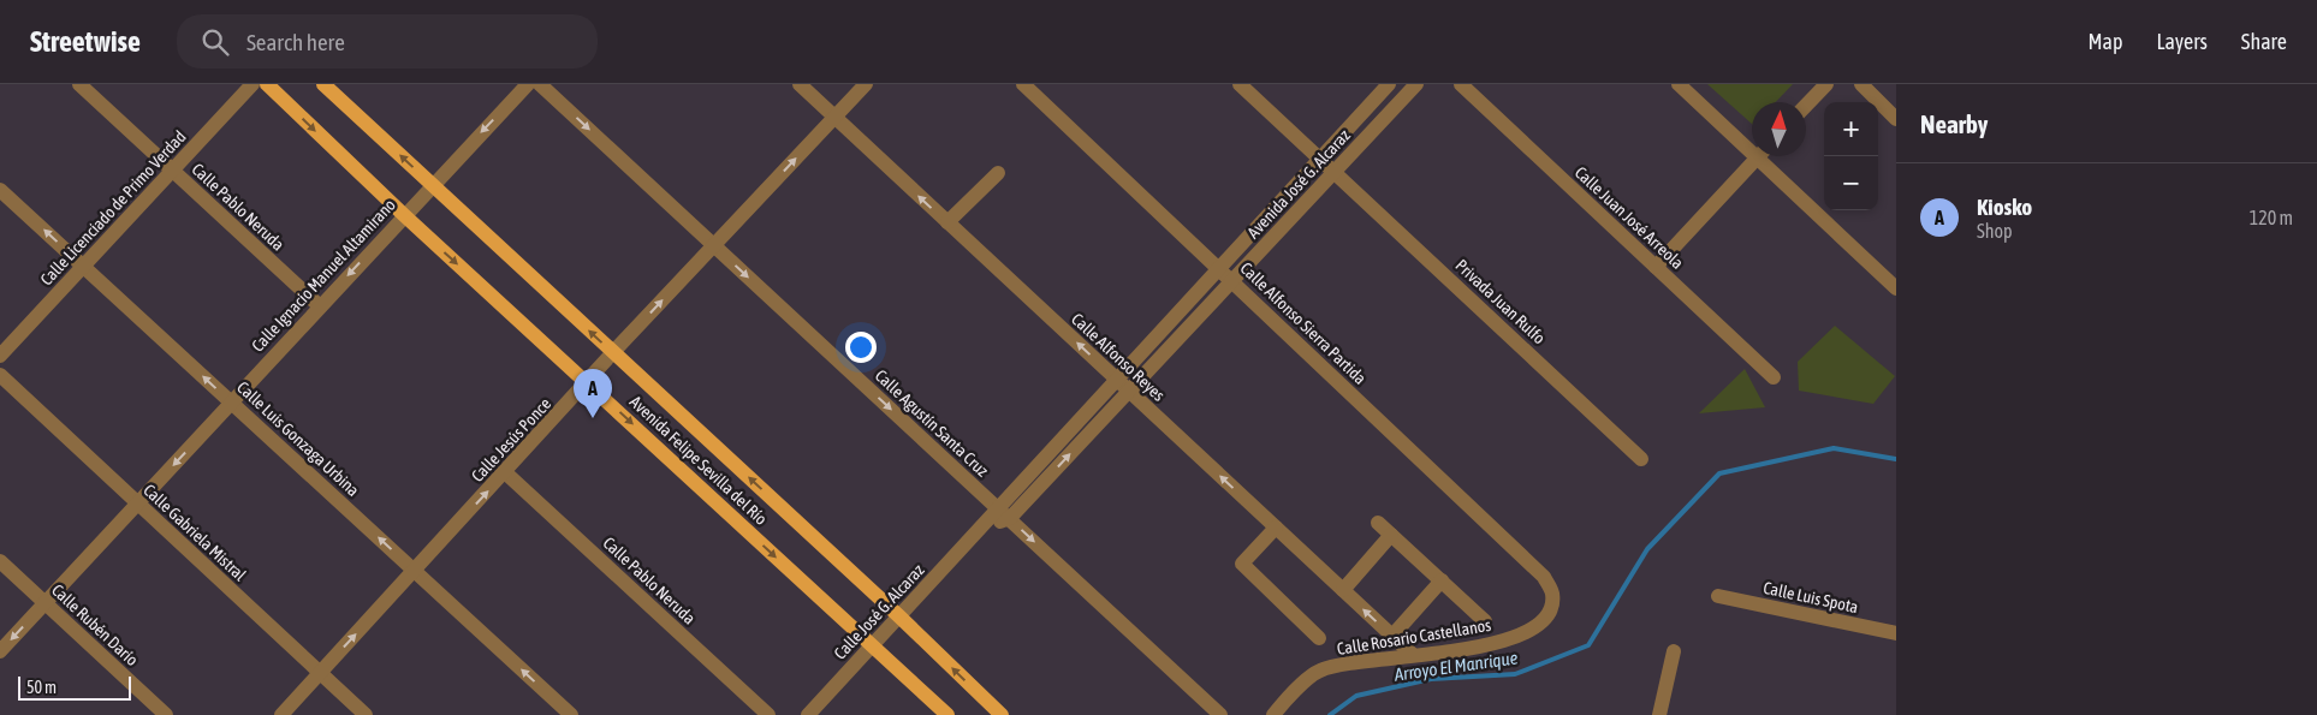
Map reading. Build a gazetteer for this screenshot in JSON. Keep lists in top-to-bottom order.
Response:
{
  "streets": {
    "main road": ["Avenida Felipe Sevilla del Río"],
    "street": [
      "Avenida José G. Alcaraz",
      "Calle Pablo Neruda",
      "Calle Licenciado de Primo Verdad",
      "Calle Juan José Arreola",
      "Calle Ignacio Manuel Altamirano",
      "Privada Juan Rulfo",
      "Calle Alfonso Sierra Partida",
      "Calle Alfonso Reyes",
      "Calle Agustín Santa Cruz",
      "Calle Luis Gonzaga Urbina",
      "Calle Jesús Ponce",
      "Calle Gabriela Mistral",
      "Calle Luis Spota",
      "Calle José G. Alcaraz",
      "Calle Rubén Darío",
      "Calle Rosario Castellanos"
    ]
  },
  "crossings": [
    ["Avenida José G. Alcaraz", "Privada Juan Rulfo"],
    ["Avenida José G. Alcaraz", "Calle Alfonso Sierra Partida"],
    ["Avenida José G. Alcaraz", "Calle Alfonso Reyes"],
    ["Avenida José G. Alcaraz", "Calle Agustín Santa Cruz"],
    ["Avenida José G. Alcaraz", "Calle José G. Alcaraz"],
    ["Calle Pablo Neruda", "Calle Licenciado de Primo Verdad"],
    ["Calle Pablo Neruda", "Calle Ignacio Manuel Altamirano"],
    ["Calle Pablo Neruda", "Calle Jesús Ponce"],
    ["Calle Licenciado de Primo Verdad", "Calle Luis Gonzaga Urbina"],
    ["Calle Ignacio Manuel Altamirano", "Calle Luis Gonzaga Urbina"],
    ["Calle Ignacio Manuel Altamirano", "Avenida Felipe Sevilla del Río"],
    ["Calle Ignacio Manuel Altamirano", "Calle Gabriela Mistral"],
    ["Calle Ignacio Manuel Altamirano", "Calle Rubén Darío"],
    ["Calle Alfonso Sierra Partida", "Calle Rosario Castellanos"],
    ["Calle Alfonso Reyes", "Calle Jesús Ponce"],
    ["Calle Alfonso Reyes", "Calle Rosario Castellanos"],
    ["Calle Agustín Santa Cruz", "Calle Jesús Ponce"],
    ["Calle Agustín Santa Cruz", "Calle José G. Alcaraz"],
    ["Calle Luis Gonzaga Urbina", "Calle Jesús Ponce"],
    ["Calle Jesús Ponce", "Avenida Felipe Sevilla del Río"],
    ["Calle Jesús Ponce", "Calle Gabriela Mistral"],
    ["Avenida Felipe Sevilla del Río", "Calle José G. Alcaraz"]
  ],
  "one_way": [
    "Calle Ignacio Manuel Altamirano",
    "Calle Alfonso Reyes",
    "Calle Agustín Santa Cruz",
    "Calle Luis Gonzaga Urbina",
    "Calle Jesús Ponce"
  ],
  "water": ["Arroyo El Manrique"],
  "scale_bar": "50 m",
  "north": "top",
  "page": {
    "header": "Streetwise",
    "search": "Search here",
    "nav": ["Map", "Layers", "Share"],
    "heading": "Nearby",
    "map_buttons": ["+", "−"],
    "list": [
      {
        "mark": "A",
        "name": "Kiosko",
        "note": "Shop",
        "value": "120 m"
      }
    ],
    "pins": "A",
    "scale": "50 m"
  }
}
